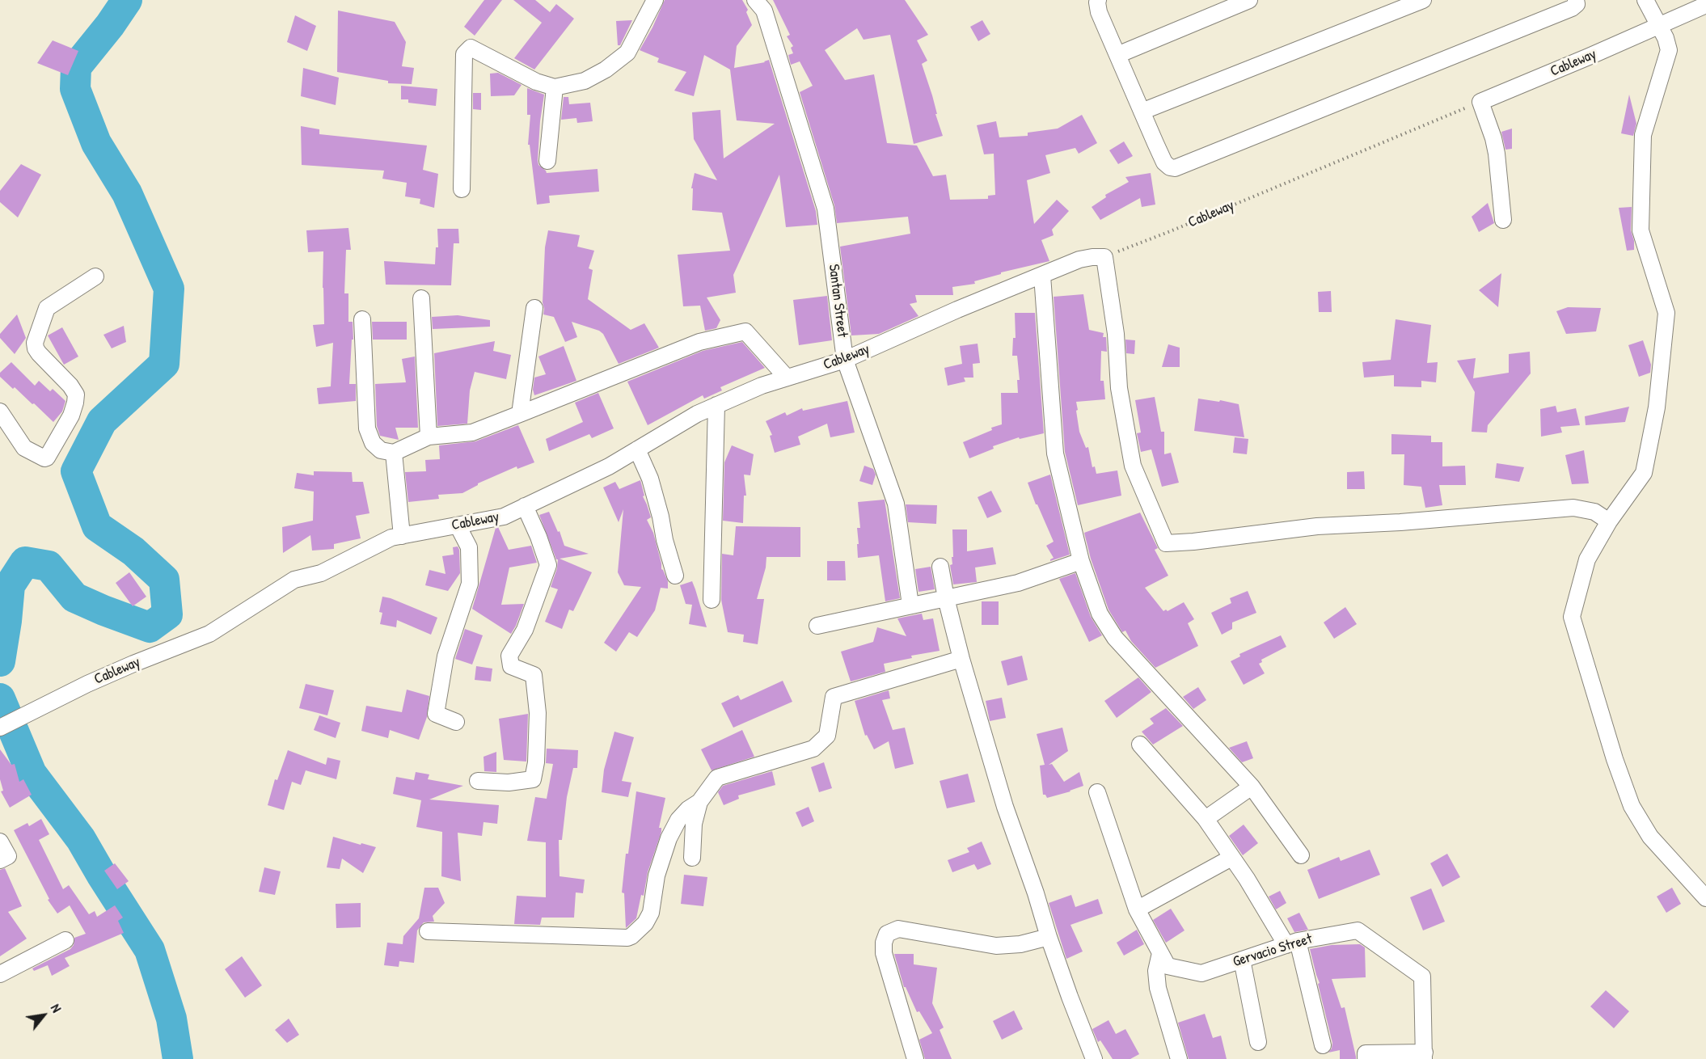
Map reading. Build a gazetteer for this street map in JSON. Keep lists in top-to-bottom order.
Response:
{
  "streets": {
    "street": ["Cableway", "Santan Street", "Gervacio Street"]
  },
  "crossings": [
    ["Cableway", "Santan Street"]
  ],
  "north": "top right"
}
